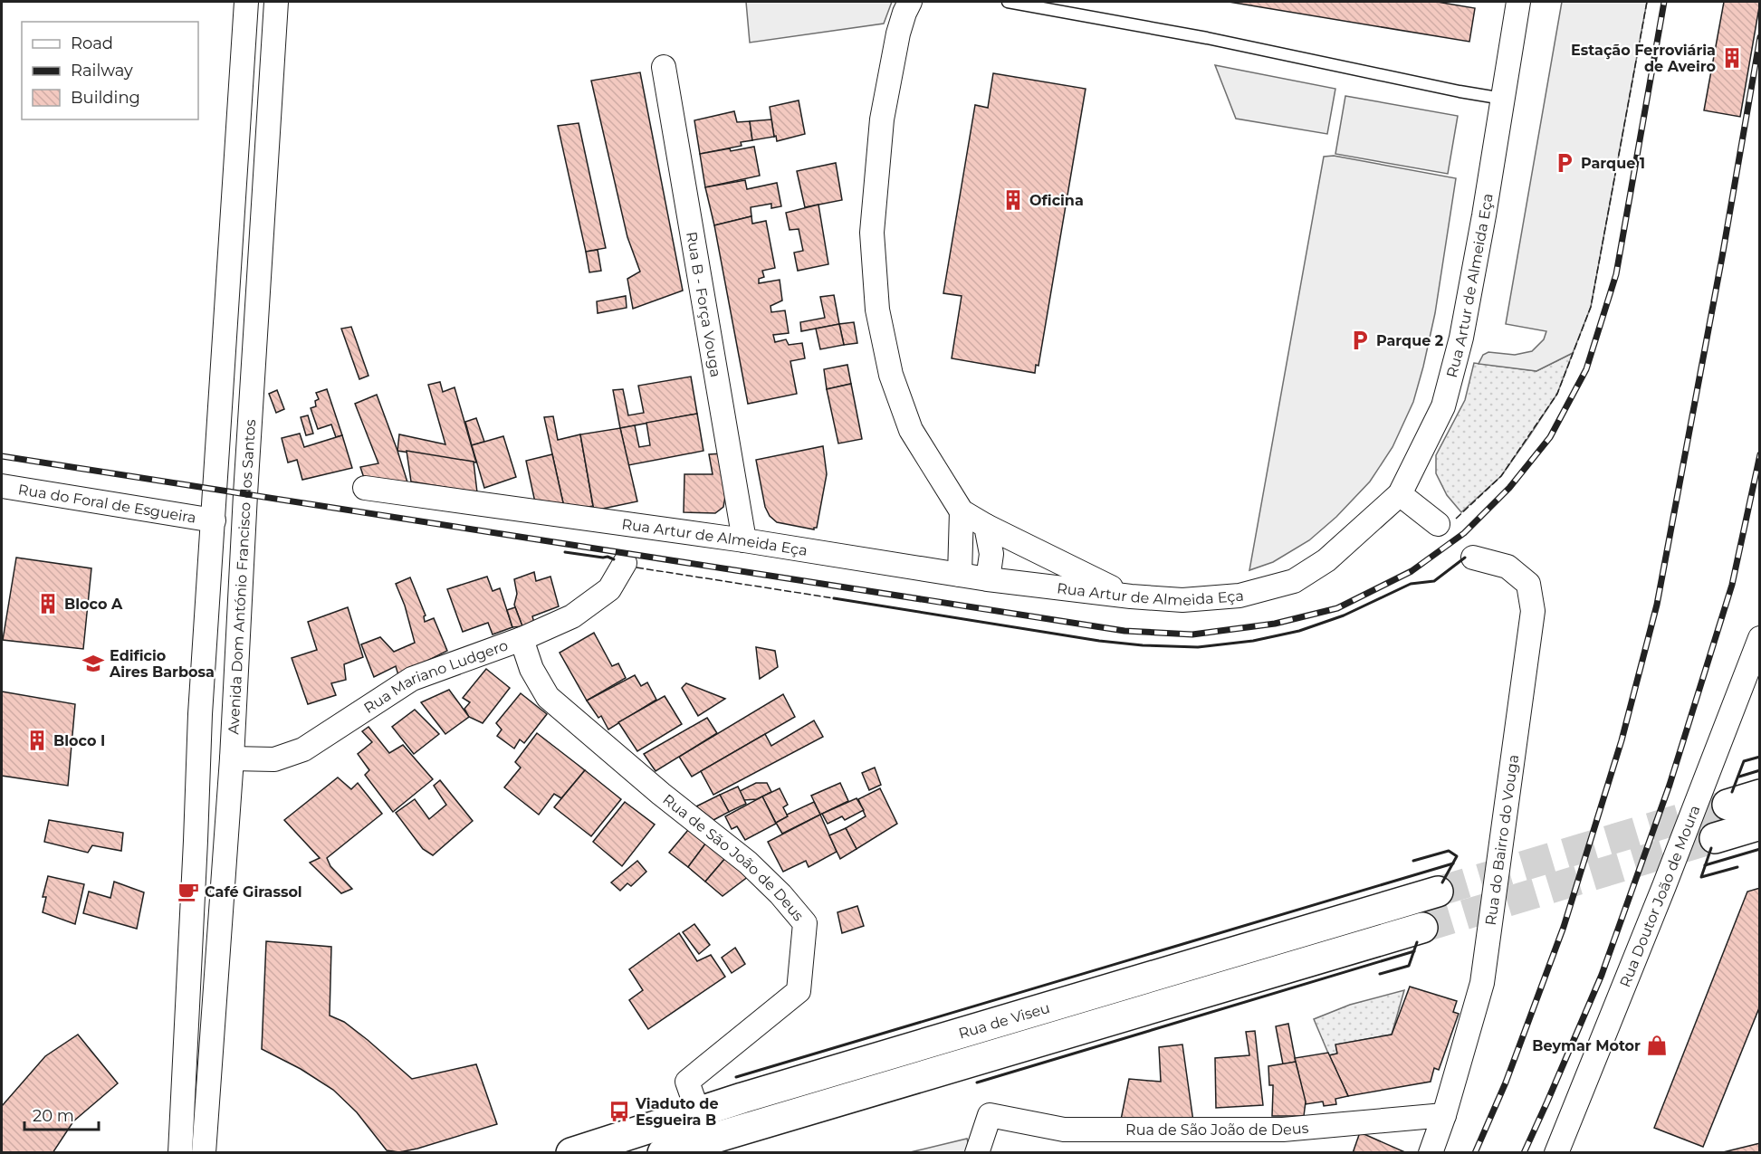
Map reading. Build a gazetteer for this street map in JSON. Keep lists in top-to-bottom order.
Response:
{
  "streets": {
    "main road": ["Rua de Viseu"],
    "street": [
      "Rua Artur de Almeida Eça",
      "Rua B - Força Vouga",
      "Rua do Foral de Esgueira",
      "Avenida Dom António Francisco dos Santos",
      "Rua Mariano Ludgero",
      "Rua do Bairro do Vouga",
      "Rua de São João de Deus",
      "Rua Doutor João de Moura"
    ]
  },
  "crossings": [
    ["Rua Artur de Almeida Eça", "Rua B - Força Vouga"],
    ["Rua do Foral de Esgueira", "Avenida Dom António Francisco dos Santos"],
    ["Avenida Dom António Francisco dos Santos", "Rua Mariano Ludgero"],
    ["Rua Mariano Ludgero", "Rua de São João de Deus"],
    ["Rua do Bairro do Vouga", "Rua de São João de Deus"],
    ["Rua de São João de Deus", "Rua de Viseu"]
  ],
  "places": {
    "building": [
      "Estação Ferroviária de Aveiro",
      "Oficina",
      "Bloco A",
      "Bloco I"
    ],
    "parking": ["Parque 1", "Parque 2"],
    "school or university": ["Edificio Aires Barbosa"],
    "cafe": ["Café Girassol"],
    "shop": ["Beymar Motor"],
    "bus stop": ["Viaduto de Esgueira B"]
  },
  "legend": ["Road", "Railway", "Building"],
  "scale_bar": "20 m"
}
